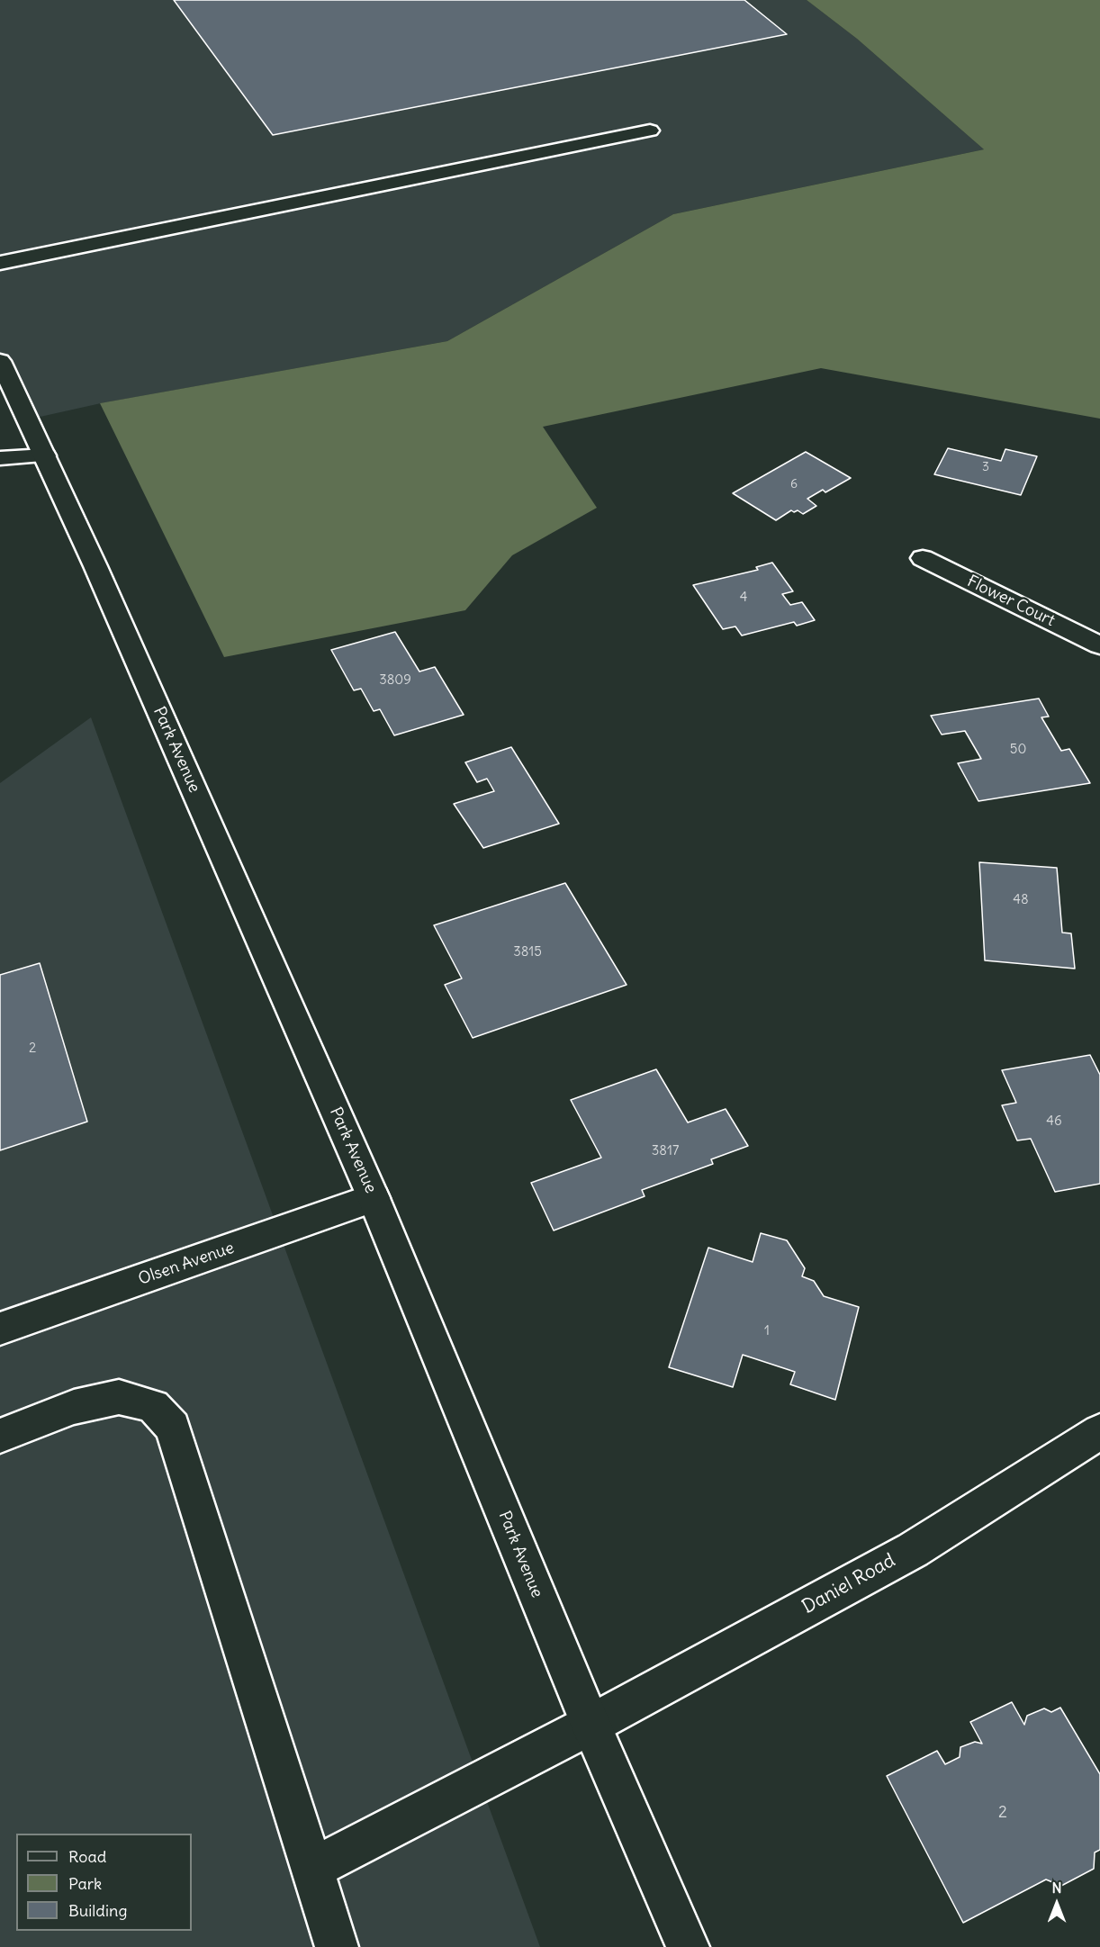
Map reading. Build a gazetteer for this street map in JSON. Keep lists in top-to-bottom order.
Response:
{
  "streets": {
    "street": [
      "Flower Court",
      "Park Avenue",
      "Olsen Avenue",
      "Daniel Road"
    ]
  },
  "crossings": [
    ["Park Avenue", "Olsen Avenue"],
    ["Park Avenue", "Daniel Road"]
  ],
  "house_numbers": [
    "3",
    "6",
    "4",
    "3809",
    "50",
    "48",
    "3815",
    "2",
    "46",
    "3817",
    "1",
    "2"
  ],
  "legend": ["Road", "Park", "Building"],
  "north": "top"
}
